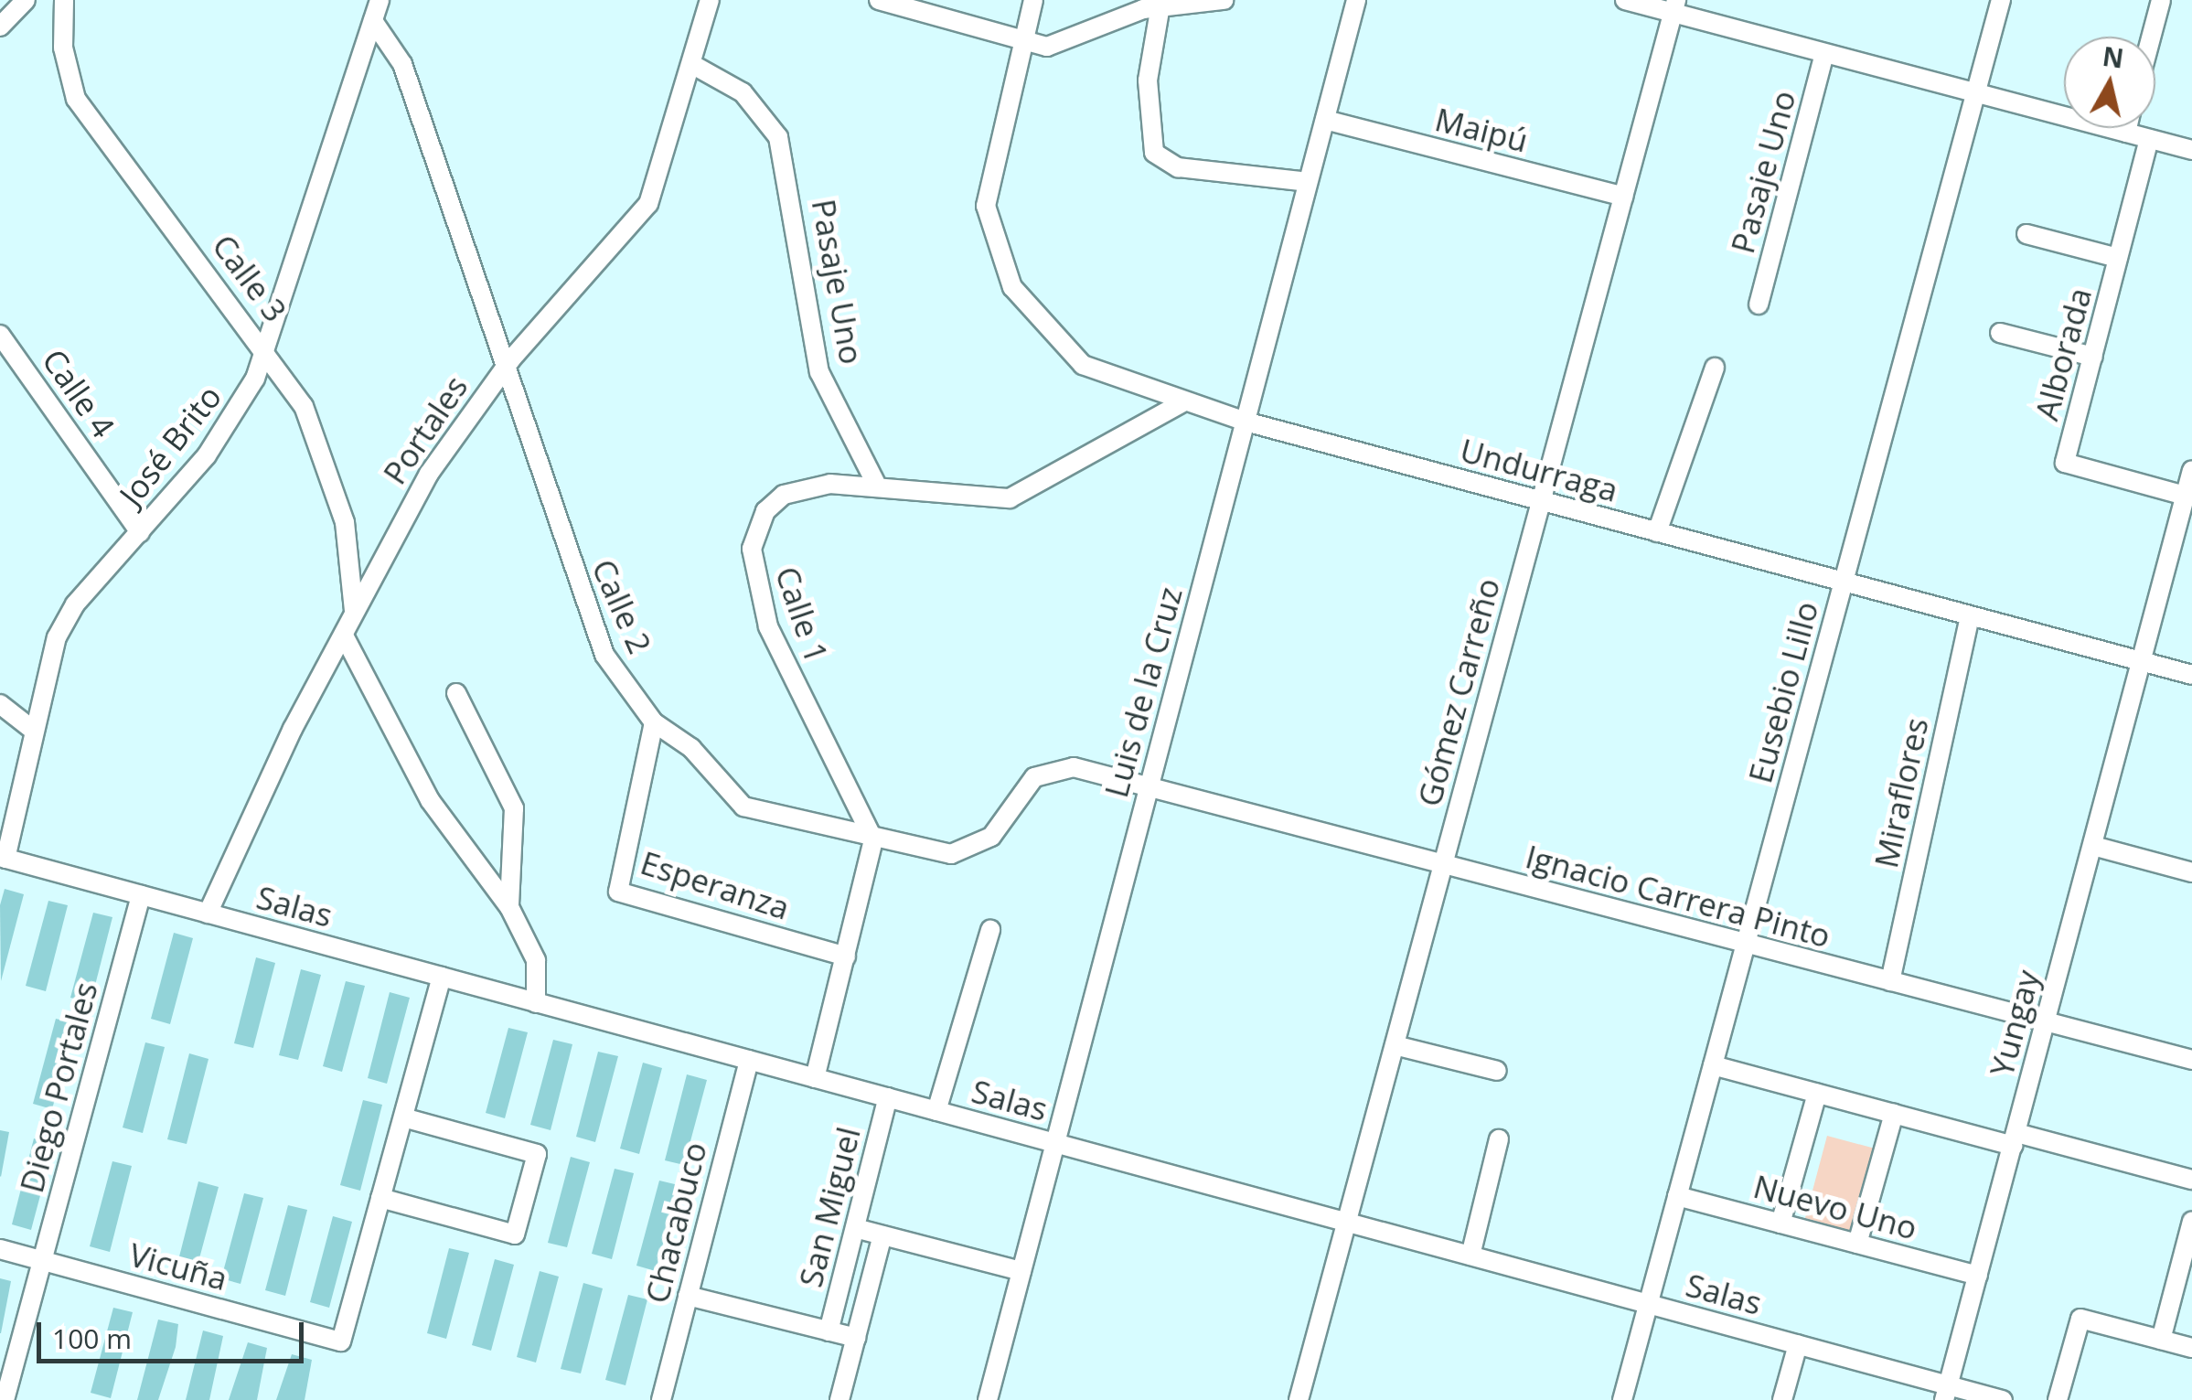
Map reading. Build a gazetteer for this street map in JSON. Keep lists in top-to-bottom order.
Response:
{
  "streets": {
    "street": [
      "Maipú",
      "Pasaje Uno",
      "Calle 3",
      "Alborada",
      "Calle 4",
      "Portales",
      "José Brito",
      "Undurraga",
      "Calle 2",
      "Calle 1",
      "Luis de la Cruz",
      "Gómez Carreño",
      "Eusebio Lillo",
      "Miraflores",
      "Esperanza",
      "Ignacio Carrera Pinto",
      "Salas",
      "Yungay",
      "Diego Portales",
      "San Miguel",
      "Nuevo Uno",
      "Chacabuco",
      "Vicuña"
    ]
  },
  "crossings": [
    ["Maipú", "Luis de la Cruz"],
    ["Maipú", "Gómez Carreño"],
    ["Pasaje Uno", "Portales"],
    ["Pasaje Uno", "Calle 1"],
    ["Calle 3", "Portales"],
    ["Calle 3", "José Brito"],
    ["Alborada", "Yungay"],
    ["Calle 4", "José Brito"],
    ["Portales", "Calle 2"],
    ["Portales", "Salas"],
    ["José Brito", "Calle 2"],
    ["José Brito", "Salas"],
    ["Undurraga", "Luis de la Cruz"],
    ["Undurraga", "Gómez Carreño"],
    ["Undurraga", "Eusebio Lillo"],
    ["Undurraga", "Miraflores"],
    ["Undurraga", "Yungay"],
    ["Calle 2", "Calle 1"],
    ["Calle 2", "Luis de la Cruz"],
    ["Calle 2", "Esperanza"],
    ["Calle 2", "Ignacio Carrera Pinto"],
    ["Luis de la Cruz", "Ignacio Carrera Pinto"],
    ["Luis de la Cruz", "Salas"],
    ["Gómez Carreño", "Ignacio Carrera Pinto"],
    ["Gómez Carreño", "Salas"],
    ["Eusebio Lillo", "Ignacio Carrera Pinto"],
    ["Eusebio Lillo", "Salas"],
    ["Eusebio Lillo", "Nuevo Uno"],
    ["Miraflores", "Ignacio Carrera Pinto"],
    ["Ignacio Carrera Pinto", "Yungay"],
    ["Salas", "Yungay"],
    ["Salas", "Diego Portales"],
    ["Salas", "San Miguel"],
    ["Salas", "Chacabuco"],
    ["Yungay", "Nuevo Uno"],
    ["Diego Portales", "Vicuña"]
  ],
  "scale_bar": "100 m",
  "north": "top"
}
